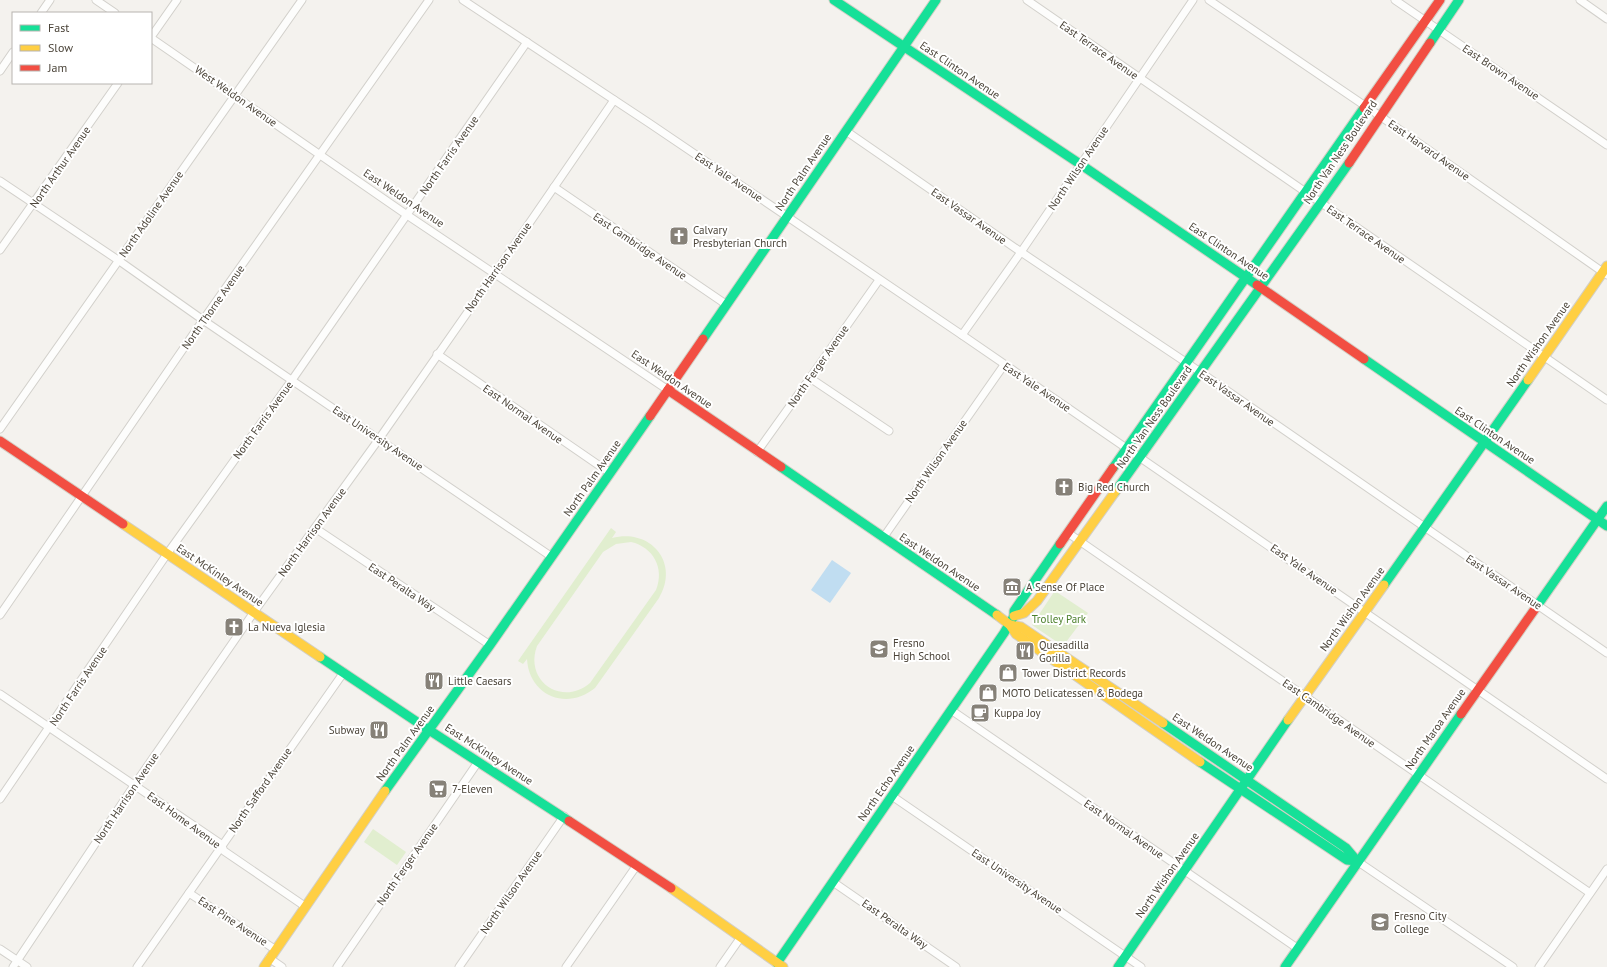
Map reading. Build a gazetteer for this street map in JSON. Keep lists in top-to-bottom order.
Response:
{
  "streets": {
    "main road": [
      "East Clinton Avenue",
      "North Van Ness Boulevard",
      "North Palm Avenue",
      "East Weldon Avenue",
      "North Wishon Avenue",
      "East McKinley Avenue",
      "North Maroa Avenue",
      "North Echo Avenue"
    ],
    "street": [
      "East Terrace Avenue",
      "East Brown Avenue",
      "West Weldon Avenue",
      "East Harvard Avenue",
      "North Farris Avenue",
      "North Arthur Avenue",
      "North Wilson Avenue",
      "East Yale Avenue",
      "North Adoline Avenue",
      "East Vassar Avenue",
      "East Cambridge Avenue",
      "North Harrison Avenue",
      "North Thorne Avenue",
      "North Ferger Avenue",
      "East Normal Avenue",
      "East University Avenue",
      "East Peralta Way",
      "North Safford Avenue",
      "East Home Avenue",
      "East Pine Avenue"
    ]
  },
  "crossings": [
    ["East Terrace Avenue", "North Van Ness Boulevard"],
    ["East Terrace Avenue", "North Wilson Avenue"],
    ["East Terrace Avenue", "North Wishon Avenue"],
    ["East Clinton Avenue", "North Van Ness Boulevard"],
    ["East Clinton Avenue", "North Wilson Avenue"],
    ["East Clinton Avenue", "North Palm Avenue"],
    ["East Clinton Avenue", "North Wishon Avenue"],
    ["East Clinton Avenue", "North Maroa Avenue"],
    ["East Brown Avenue", "North Van Ness Boulevard"],
    ["West Weldon Avenue", "East Weldon Avenue"],
    ["West Weldon Avenue", "North Adoline Avenue"],
    ["West Weldon Avenue", "North Thorne Avenue"],
    ["East Harvard Avenue", "North Van Ness Boulevard"],
    ["East Harvard Avenue", "North Wishon Avenue"],
    ["North Van Ness Boulevard", "East Yale Avenue"],
    ["North Van Ness Boulevard", "East Vassar Avenue"],
    ["North Van Ness Boulevard", "East Cambridge Avenue"],
    ["North Van Ness Boulevard", "North Echo Avenue"],
    ["North Farris Avenue", "East Yale Avenue"],
    ["North Farris Avenue", "East Weldon Avenue"],
    ["North Farris Avenue", "East University Avenue"],
    ["North Farris Avenue", "East McKinley Avenue"],
    ["North Farris Avenue", "East Home Avenue"],
    ["North Arthur Avenue", "East University Avenue"],
    ["North Wilson Avenue", "East Yale Avenue"],
    ["North Wilson Avenue", "East Weldon Avenue"],
    ["North Wilson Avenue", "East Vassar Avenue"],
    ["North Wilson Avenue", "East McKinley Avenue"],
    ["North Palm Avenue", "East Yale Avenue"],
    ["North Palm Avenue", "East Weldon Avenue"],
    ["North Palm Avenue", "East Vassar Avenue"],
    ["North Palm Avenue", "East Cambridge Avenue"],
    ["North Palm Avenue", "East Normal Avenue"],
    ["North Palm Avenue", "East University Avenue"],
    ["North Palm Avenue", "East McKinley Avenue"],
    ["North Palm Avenue", "East Peralta Way"],
    ["North Palm Avenue", "East Home Avenue"],
    ["North Palm Avenue", "East Pine Avenue"],
    ["East Yale Avenue", "North Harrison Avenue"],
    ["East Yale Avenue", "North Wishon Avenue"],
    ["East Yale Avenue", "North Ferger Avenue"],
    ["East Yale Avenue", "North Maroa Avenue"],
    ["East Weldon Avenue", "North Harrison Avenue"],
    ["East Weldon Avenue", "North Thorne Avenue"],
    ["East Weldon Avenue", "North Wishon Avenue"],
    ["East Weldon Avenue", "North Ferger Avenue"],
    ["East Weldon Avenue", "North Maroa Avenue"],
    ["East Weldon Avenue", "North Echo Avenue"],
    ["North Adoline Avenue", "East University Avenue"],
    ["East Vassar Avenue", "North Wishon Avenue"],
    ["East Vassar Avenue", "North Maroa Avenue"],
    ["East Cambridge Avenue", "North Harrison Avenue"],
    ["East Cambridge Avenue", "North Wishon Avenue"],
    ["East Cambridge Avenue", "North Maroa Avenue"],
    ["North Harrison Avenue", "East Normal Avenue"],
    ["North Harrison Avenue", "East University Avenue"],
    ["North Harrison Avenue", "East McKinley Avenue"],
    ["North Harrison Avenue", "East Peralta Way"],
    ["North Harrison Avenue", "East Home Avenue"],
    ["North Thorne Avenue", "East University Avenue"],
    ["North Thorne Avenue", "East McKinley Avenue"],
    ["North Wishon Avenue", "East Normal Avenue"],
    ["North Wishon Avenue", "East University Avenue"],
    ["North Ferger Avenue", "East McKinley Avenue"],
    ["East Normal Avenue", "North Maroa Avenue"],
    ["East Normal Avenue", "North Echo Avenue"],
    ["East University Avenue", "North Echo Avenue"],
    ["East McKinley Avenue", "North Echo Avenue"],
    ["East McKinley Avenue", "North Safford Avenue"],
    ["East Peralta Way", "North Echo Avenue"],
    ["North Safford Avenue", "East Home Avenue"],
    ["North Safford Avenue", "East Pine Avenue"]
  ],
  "parks": ["Trolley Park"],
  "places": {
    "church": ["Calvary Presbyterian Church", "Big Red Church", "La Nueva Iglesia"],
    "museum": ["A Sense Of Place"],
    "school or university": ["Fresno High School", "Fresno City College"],
    "restaurant": ["Quesadilla Gorilla", "Little Caesars", "Subway"],
    "shop": ["Tower District Records", "MOTO Delicatessen & Bodega"],
    "cafe": ["Kuppa Joy"],
    "supermarket": ["7-Eleven"]
  },
  "legend": ["Fast", "Slow", "Jam"]
}
